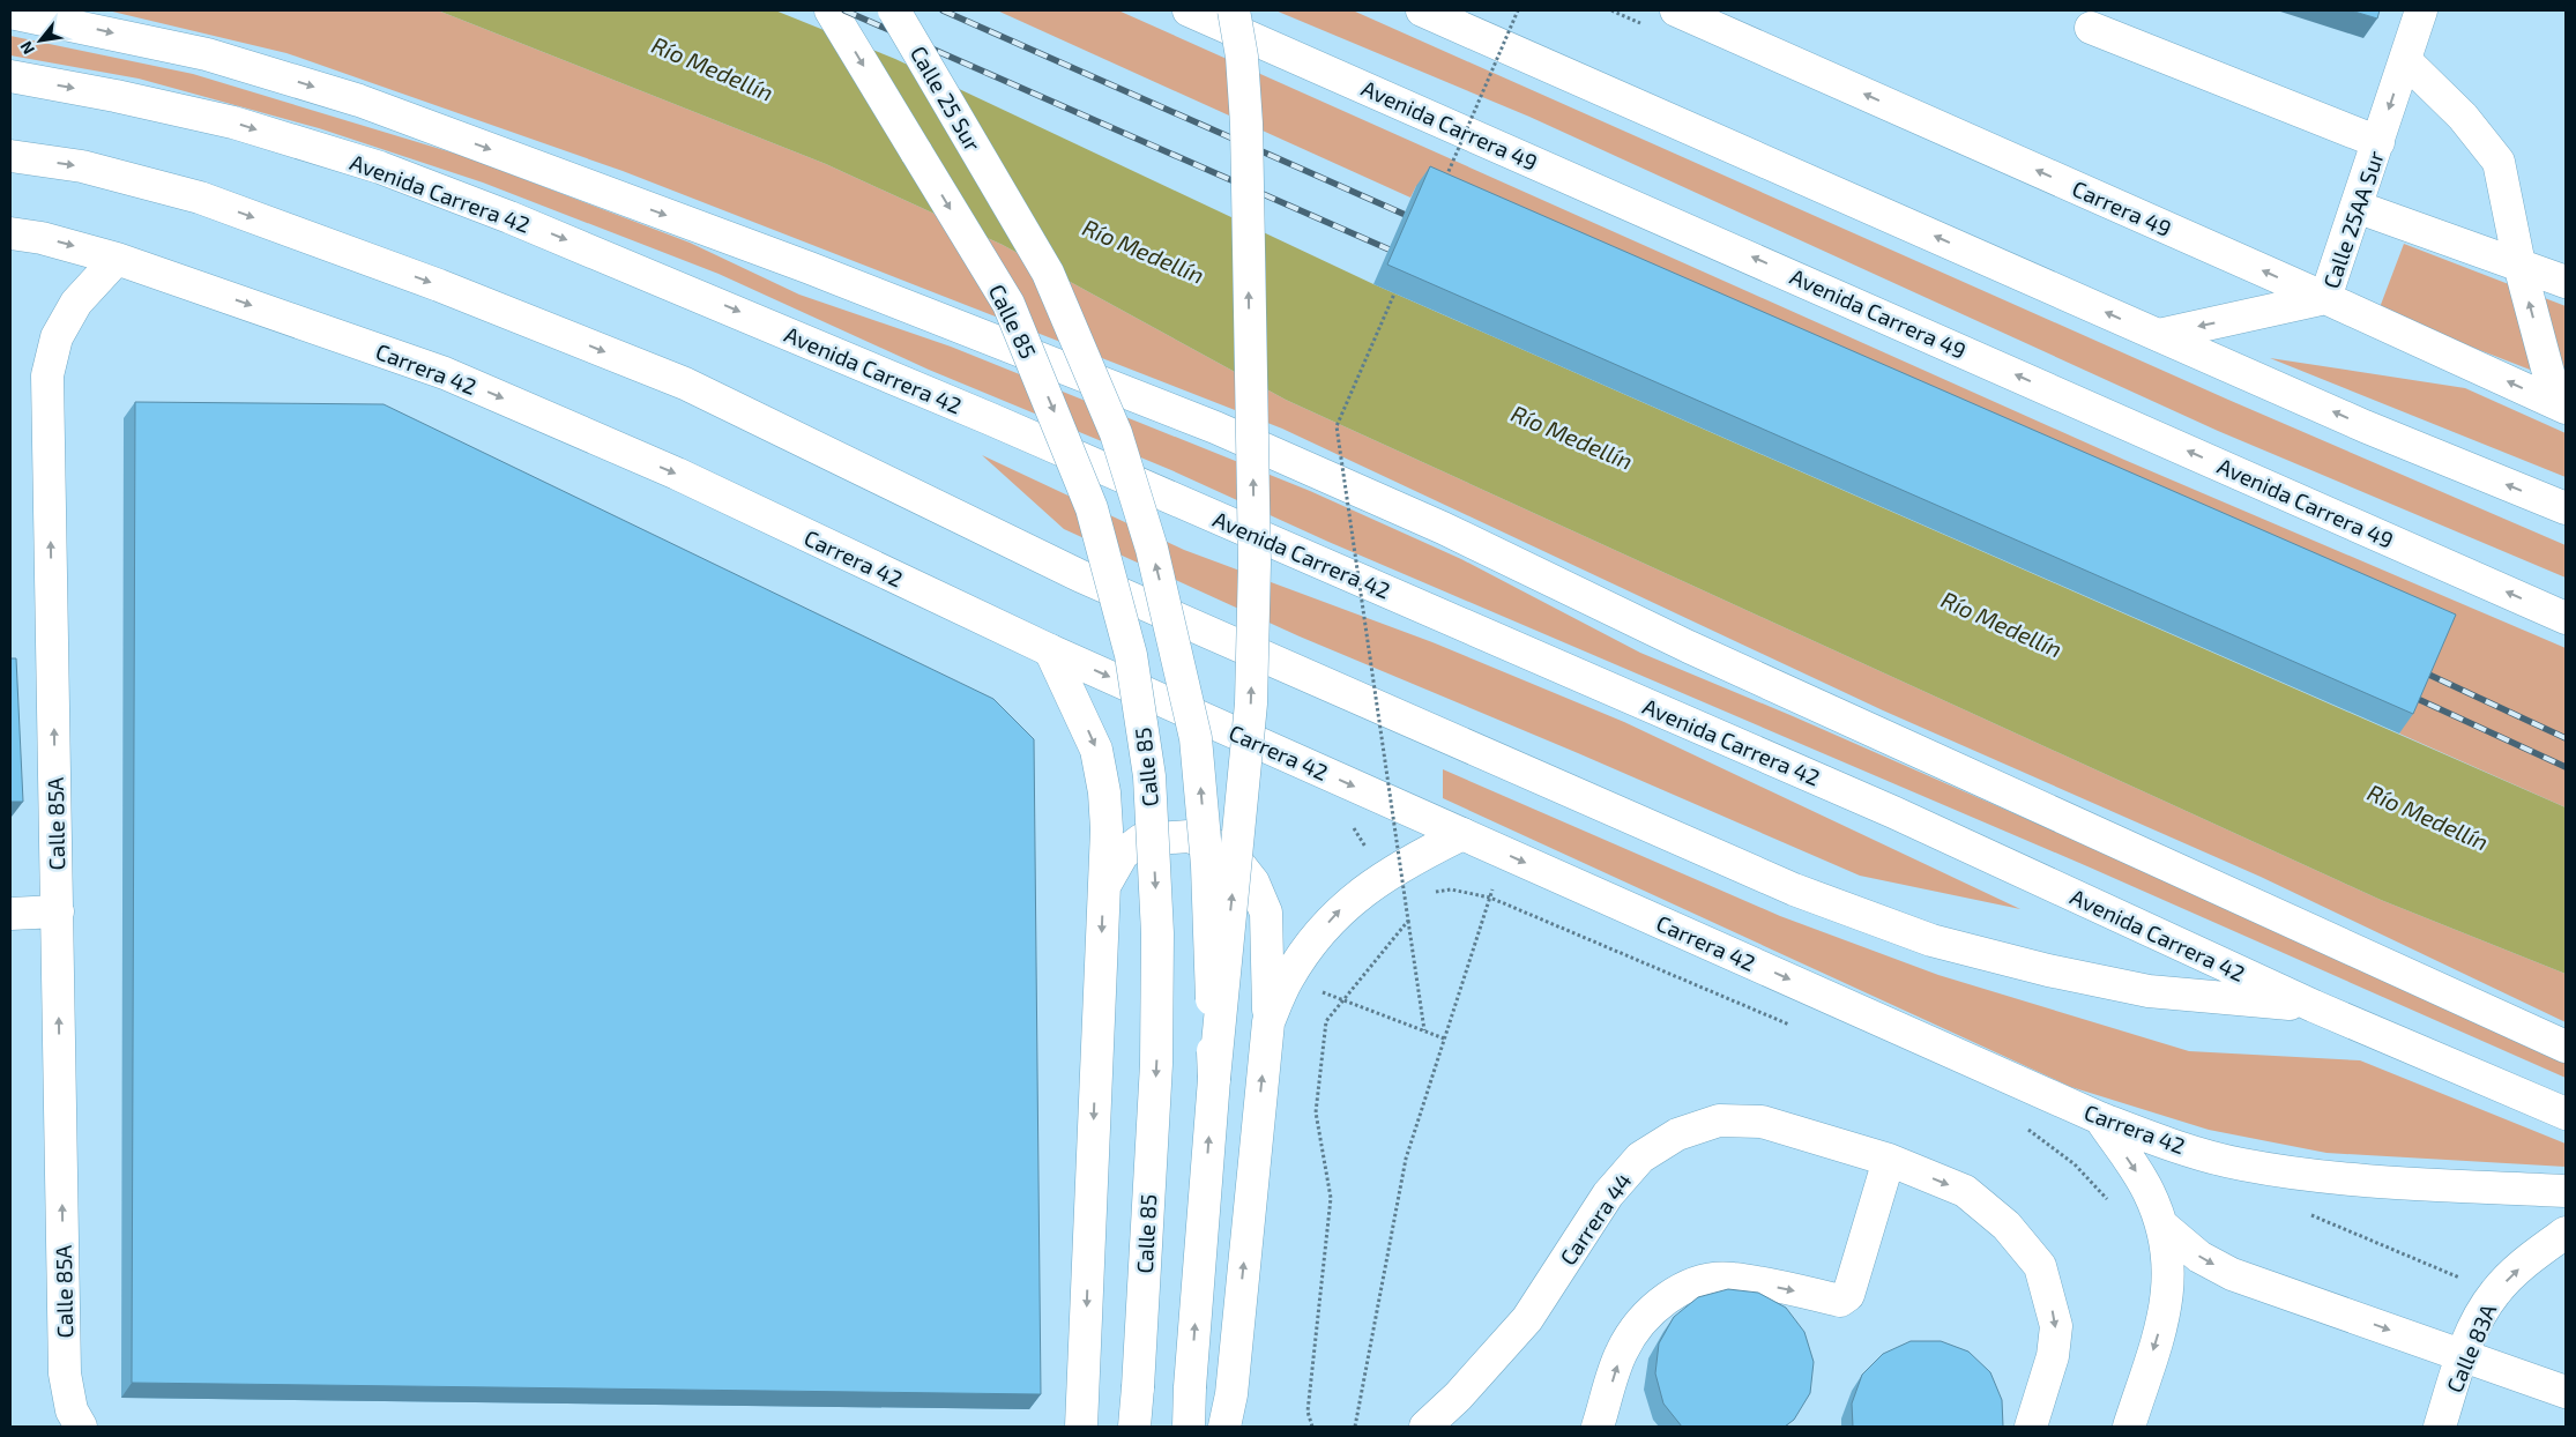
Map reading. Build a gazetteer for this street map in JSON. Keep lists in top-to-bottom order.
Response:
{
  "streets": {
    "main road": [
      "Calle 25 Sur",
      "Avenida Carrera 49",
      "Avenida Carrera 42",
      "Carrera 49",
      "Calle 25AA Sur",
      "Calle 85",
      "Carrera 42",
      "Calle 85A",
      "Carrera 44",
      "Calle 83A"
    ]
  },
  "crossings": [
    ["Carrera 49", "Calle 25AA Sur"],
    ["Carrera 42", "Calle 85A"]
  ],
  "one_way": ["Calle 25AA Sur", "Calle 85A", "Calle 83A"],
  "water": ["Río Medellín"],
  "north": "bottom left"
}
